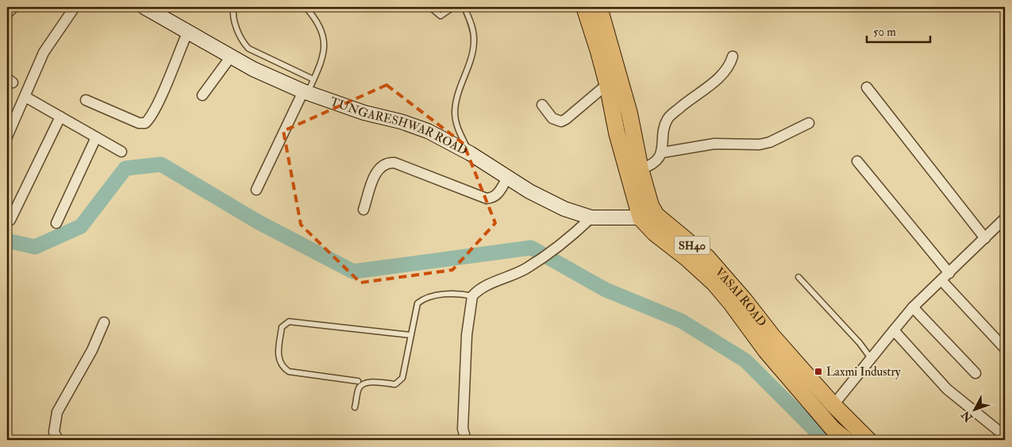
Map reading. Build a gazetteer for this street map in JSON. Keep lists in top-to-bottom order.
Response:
{
  "streets": {
    "main road": ["SH40", "VASAI ROAD"],
    "street": ["TUNGARESHWAR ROAD"]
  },
  "crossings": [
    ["TUNGARESHWAR ROAD", "VASAI ROAD"]
  ],
  "places": {
    "transit": ["Laxmi Industry"]
  },
  "scale_bar": "50 m",
  "north": "bottom left"
}
